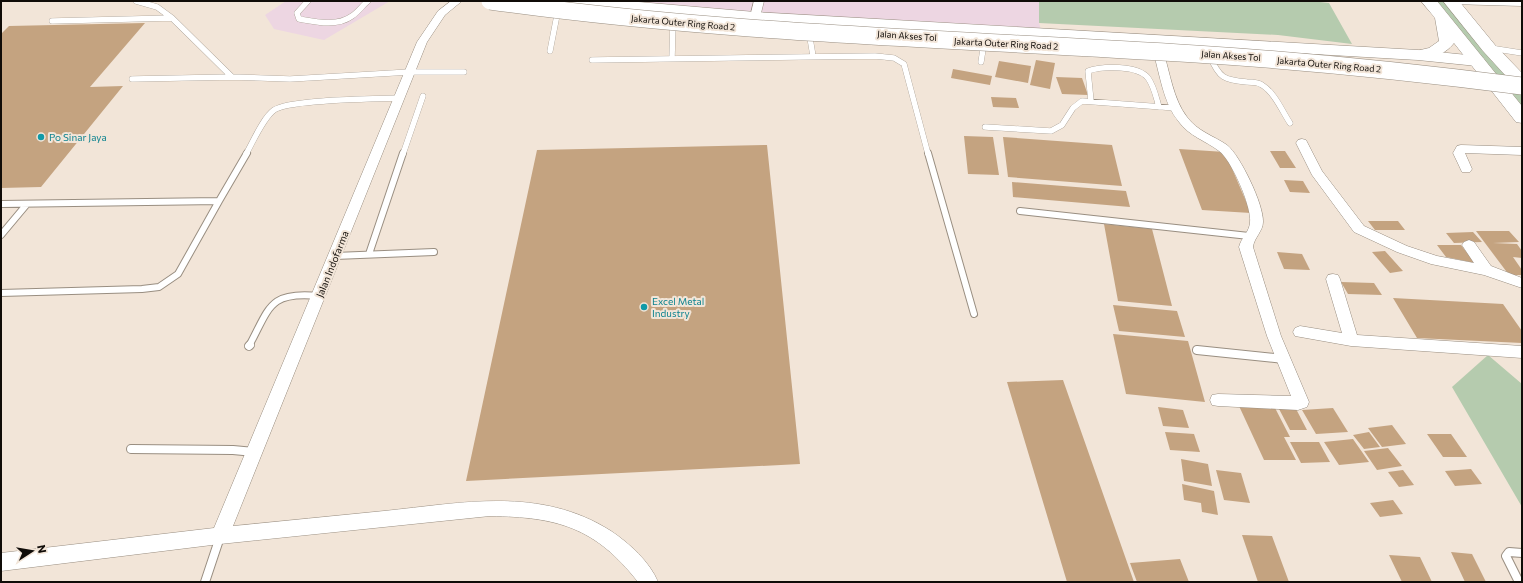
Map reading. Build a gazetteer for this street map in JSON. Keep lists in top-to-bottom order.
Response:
{
  "streets": {
    "main road": ["Jakarta Outer Ring Road 2", "Jalan Akses Tol"],
    "street": ["Jalan Indofarma"]
  },
  "places": ["Po Sinar Jaya", "Excel Metal Industry"],
  "north": "right"
}
